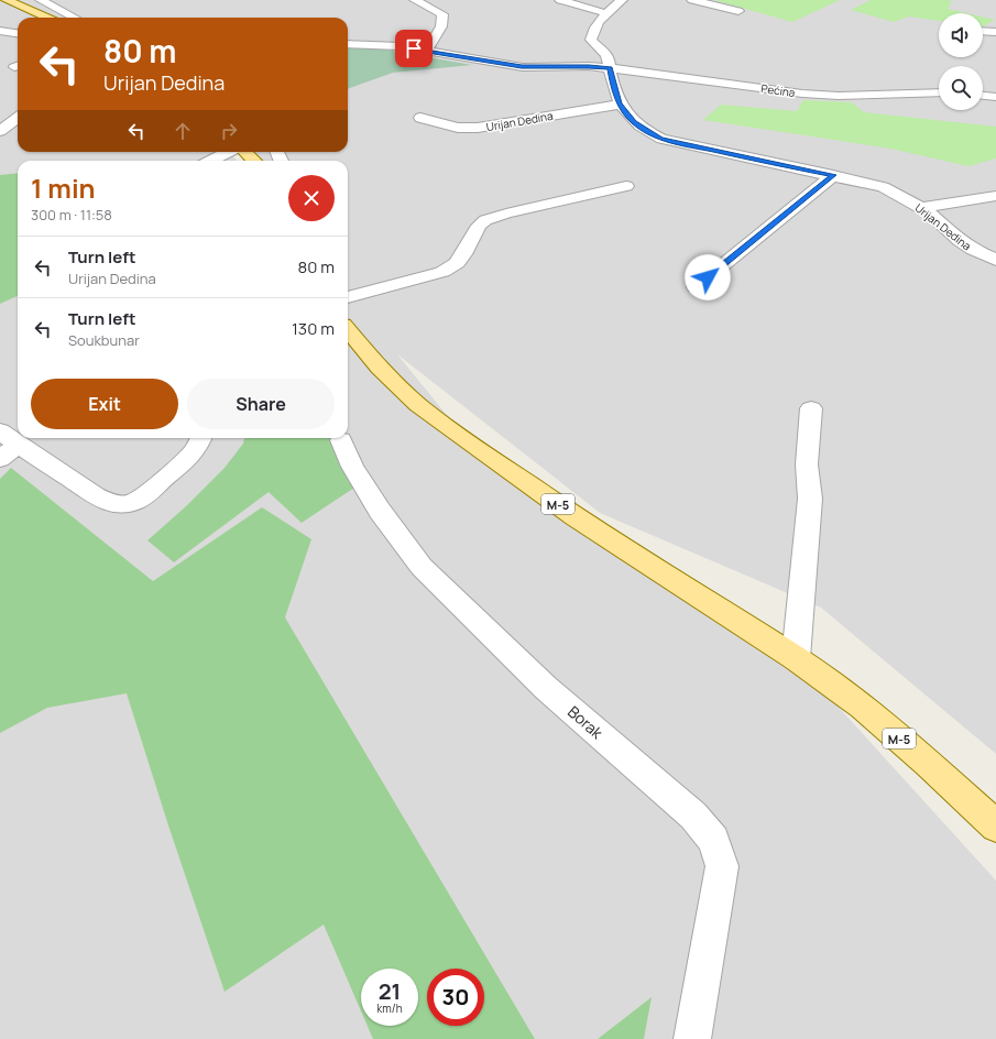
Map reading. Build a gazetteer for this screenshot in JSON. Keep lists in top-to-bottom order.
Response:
{
  "streets": {
    "main road": ["M-5"],
    "street": ["Pećina", "Urijan Dedina", "Borak"]
  },
  "crossings": [
    ["Pećina", "Urijan Dedina"]
  ],
  "page": {
    "turn": ["80 m", "Urijan Dedina"],
    "heading": ["1 min", "300 m · 11:58"],
    "list": [
      {
        "name": "Turn left",
        "note": "Urijan Dedina",
        "value": "80 m"
      },
      {
        "name": "Turn left",
        "note": "Soukbunar",
        "value": "130 m"
      }
    ],
    "buttons": ["Exit", "Share"],
    "speed": "21 km/h",
    "limit": "30"
  }
}
